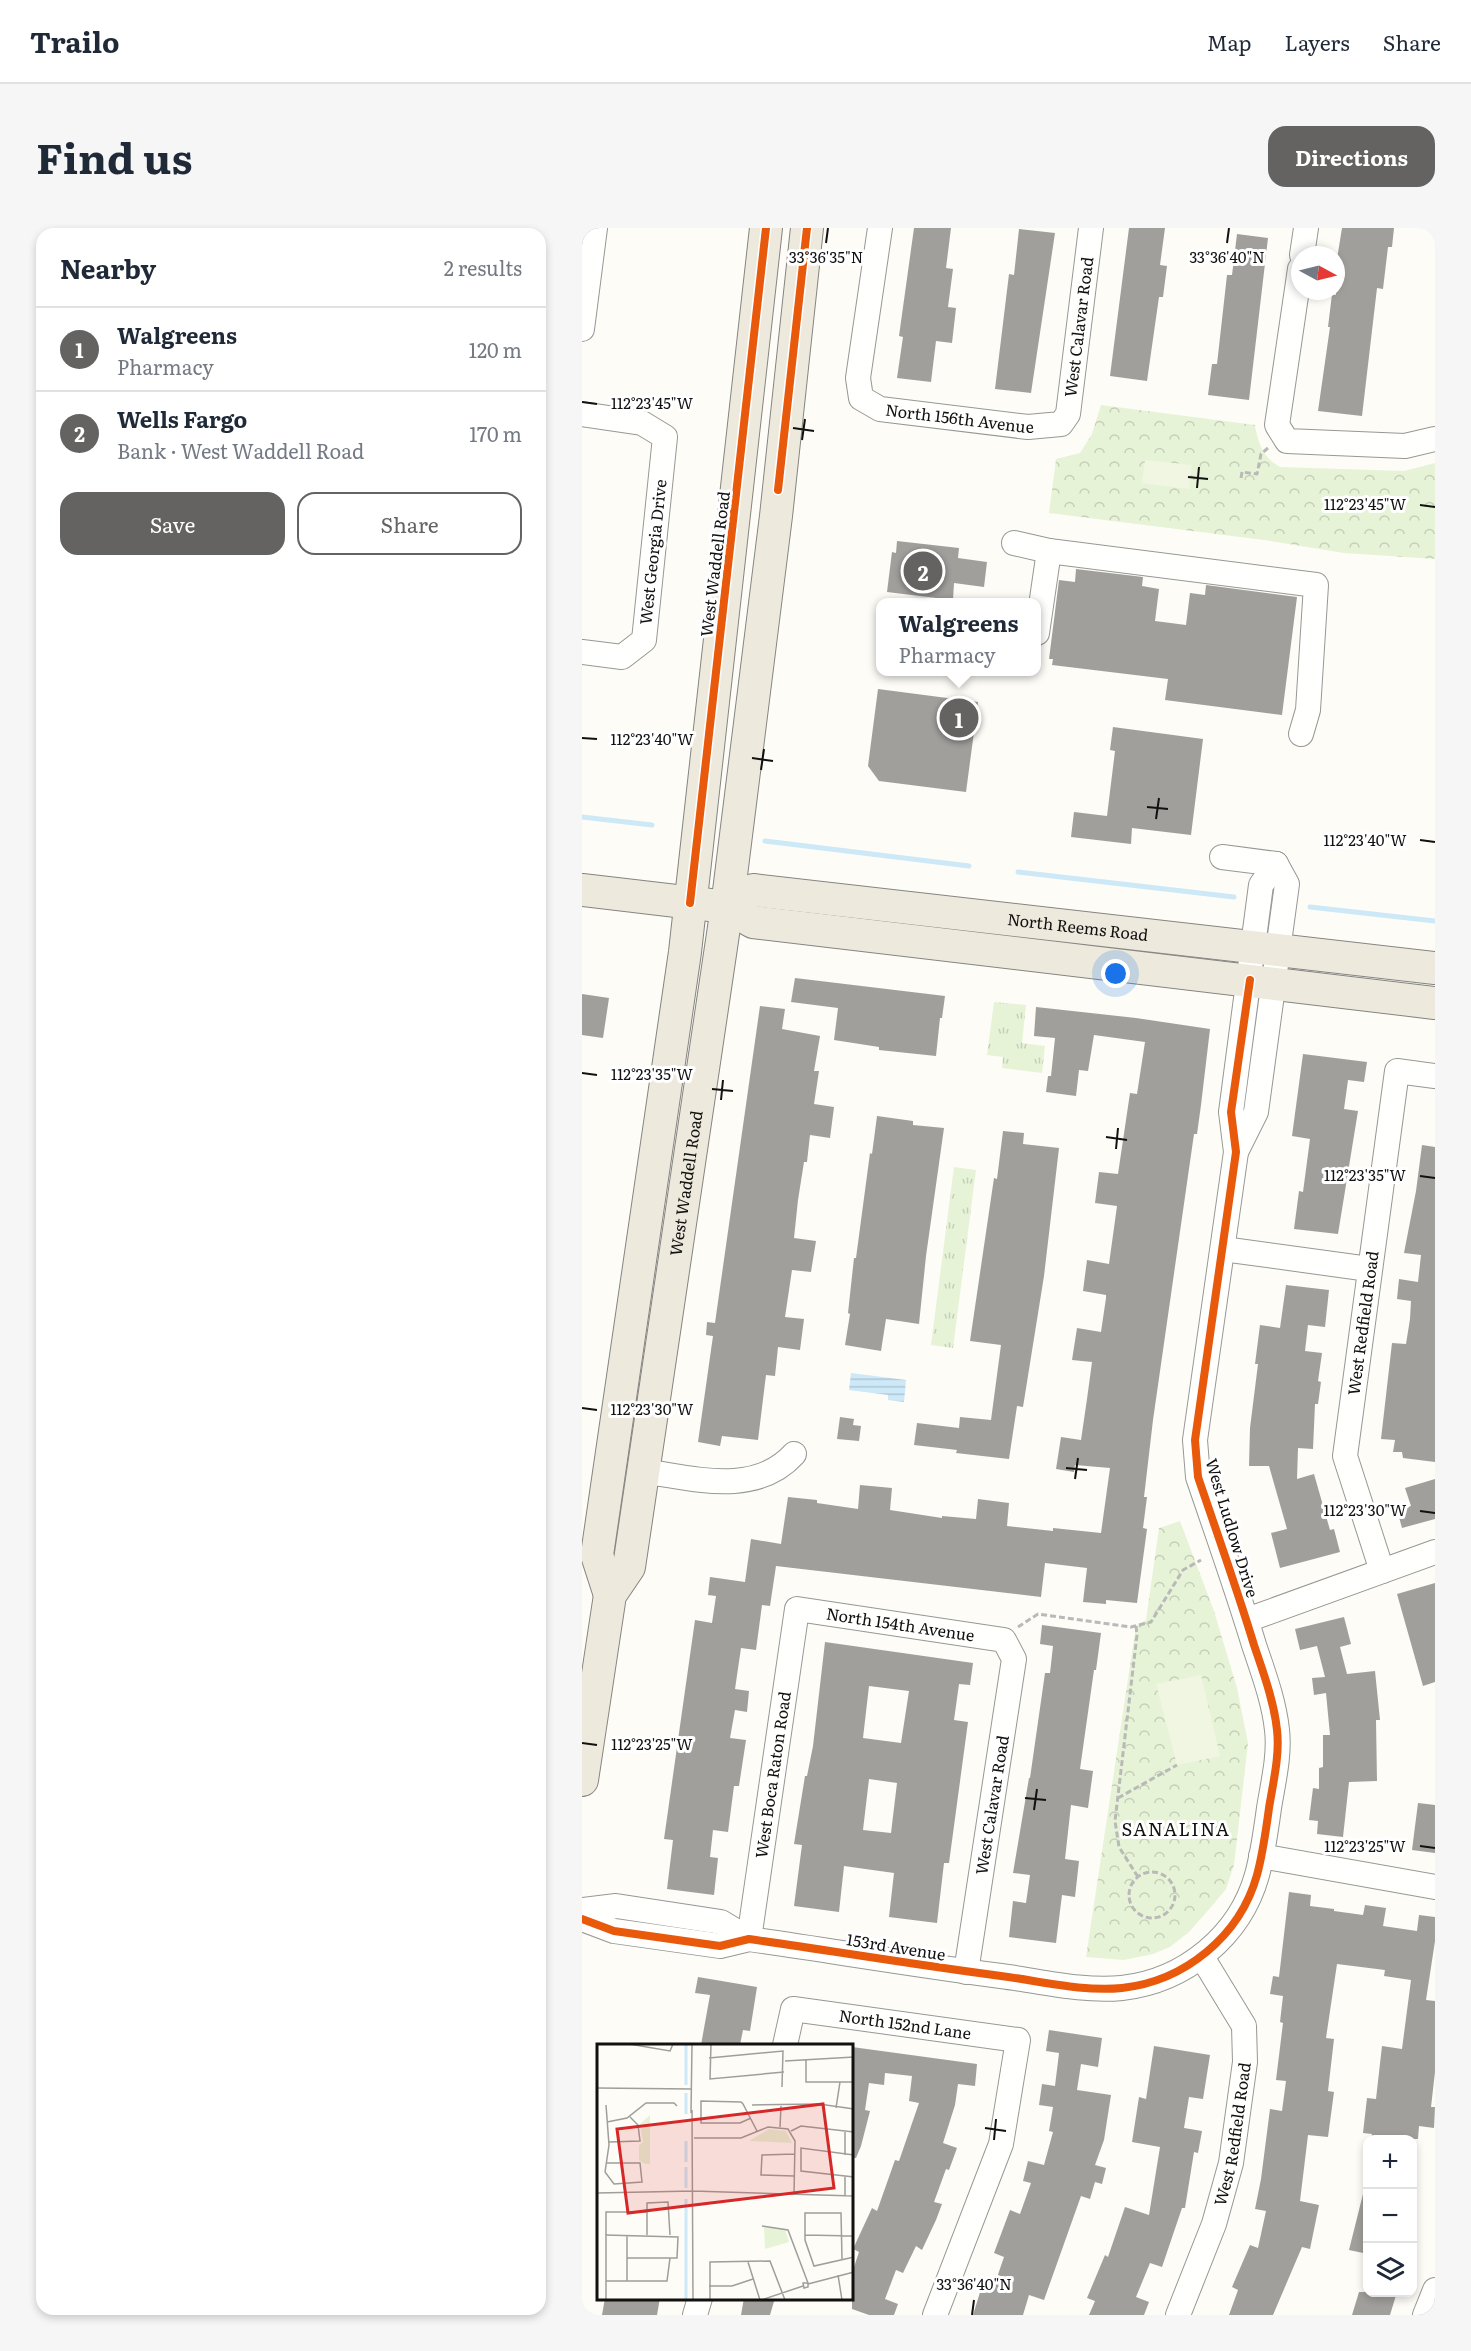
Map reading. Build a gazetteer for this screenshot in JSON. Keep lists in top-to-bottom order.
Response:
{
  "streets": {
    "main road": ["West Waddell Road", "North Reems Road"],
    "street": [
      "West Calavar Road",
      "North 156th Avenue",
      "West Georgia Drive",
      "West Redfield Road",
      "West Ludlow Drive",
      "North 154th Avenue",
      "West Boca Raton Road",
      "153rd Avenue",
      "North 152nd Lane"
    ]
  },
  "crossings": [
    ["West Calavar Road", "North 156th Avenue"],
    ["West Calavar Road", "North 154th Avenue"],
    ["West Calavar Road", "153rd Avenue"],
    ["West Waddell Road", "North Reems Road"],
    ["North Reems Road", "West Ludlow Drive"],
    ["West Redfield Road", "West Ludlow Drive"],
    ["West Redfield Road", "153rd Avenue"],
    ["West Ludlow Drive", "153rd Avenue"],
    ["North 154th Avenue", "West Boca Raton Road"],
    ["West Boca Raton Road", "153rd Avenue"]
  ],
  "districts": ["SANALINA"],
  "north": "right",
  "page": {
    "header": "Trailo",
    "nav": ["Map", "Layers", "Share"],
    "title": "Find us",
    "buttons": [
      "Directions",
      ["Save", "Share"]
    ],
    "heading": ["Nearby", "2 results"],
    "list": [
      {
        "mark": "1",
        "name": "Walgreens",
        "note": "Pharmacy",
        "value": "120 m"
      },
      {
        "mark": "2",
        "name": "Wells Fargo",
        "note": "Bank · West Waddell Road",
        "value": "170 m"
      }
    ],
    "pins": ["2", "1"],
    "popup": ["Walgreens", "Pharmacy"],
    "map_buttons": ["+", "−"]
  },
  "coordinates": [
    "33°36'35\"N",
    "33°36'40\"N",
    "112°23'45\"W",
    "112°23'40\"W",
    "112°23'35\"W",
    "112°23'30\"W",
    "112°23'25\"W"
  ]
}
